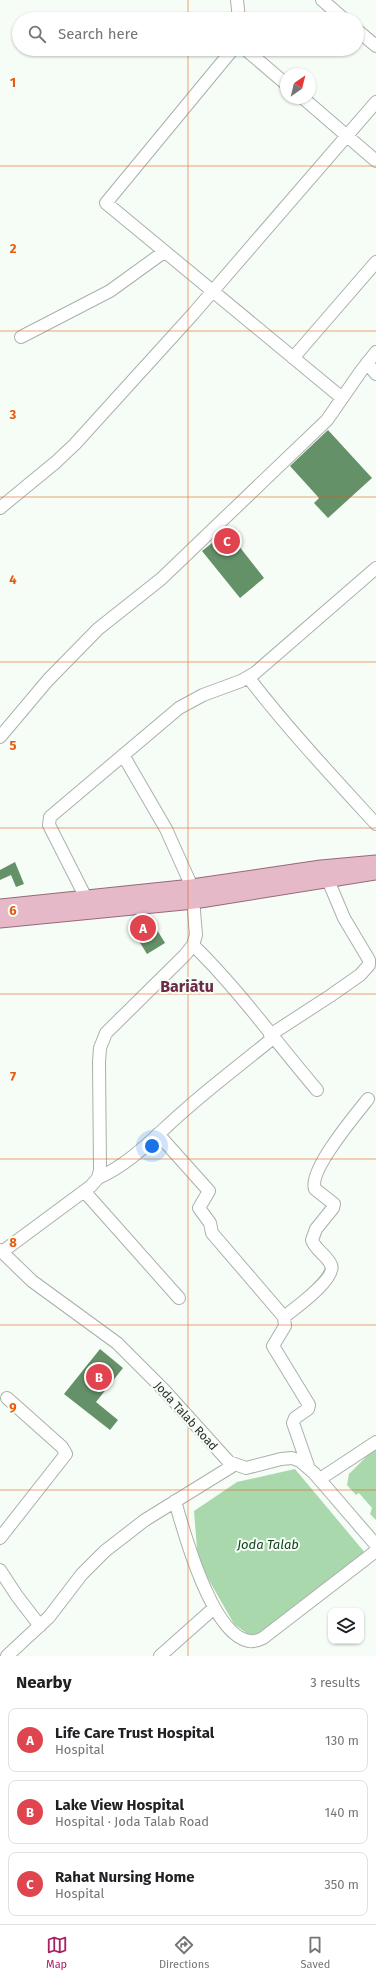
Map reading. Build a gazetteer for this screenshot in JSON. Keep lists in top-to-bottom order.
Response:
{
  "streets": {
    "street": ["Joda Talab Road"]
  },
  "districts": ["Bariātu"],
  "water": ["Joda Talab"],
  "north": "top right",
  "page": {
    "search": "Search here",
    "pins": ["C", "A", "B"],
    "heading": ["Nearby", "3 results"],
    "list": [
      {
        "mark": "A",
        "name": "Life Care Trust Hospital",
        "note": "Hospital",
        "value": "130 m"
      },
      {
        "mark": "B",
        "name": "Lake View Hospital",
        "note": "Hospital · Joda Talab Road",
        "value": "140 m"
      },
      {
        "mark": "C",
        "name": "Rahat Nursing Home",
        "note": "Hospital",
        "value": "350 m"
      }
    ],
    "nav": ["Map", "Directions", "Saved"]
  },
  "grid": {
    "rows": [
      "1",
      "2",
      "3",
      "4",
      "5",
      "6",
      "7",
      "8",
      "9"
    ]
  }
}
